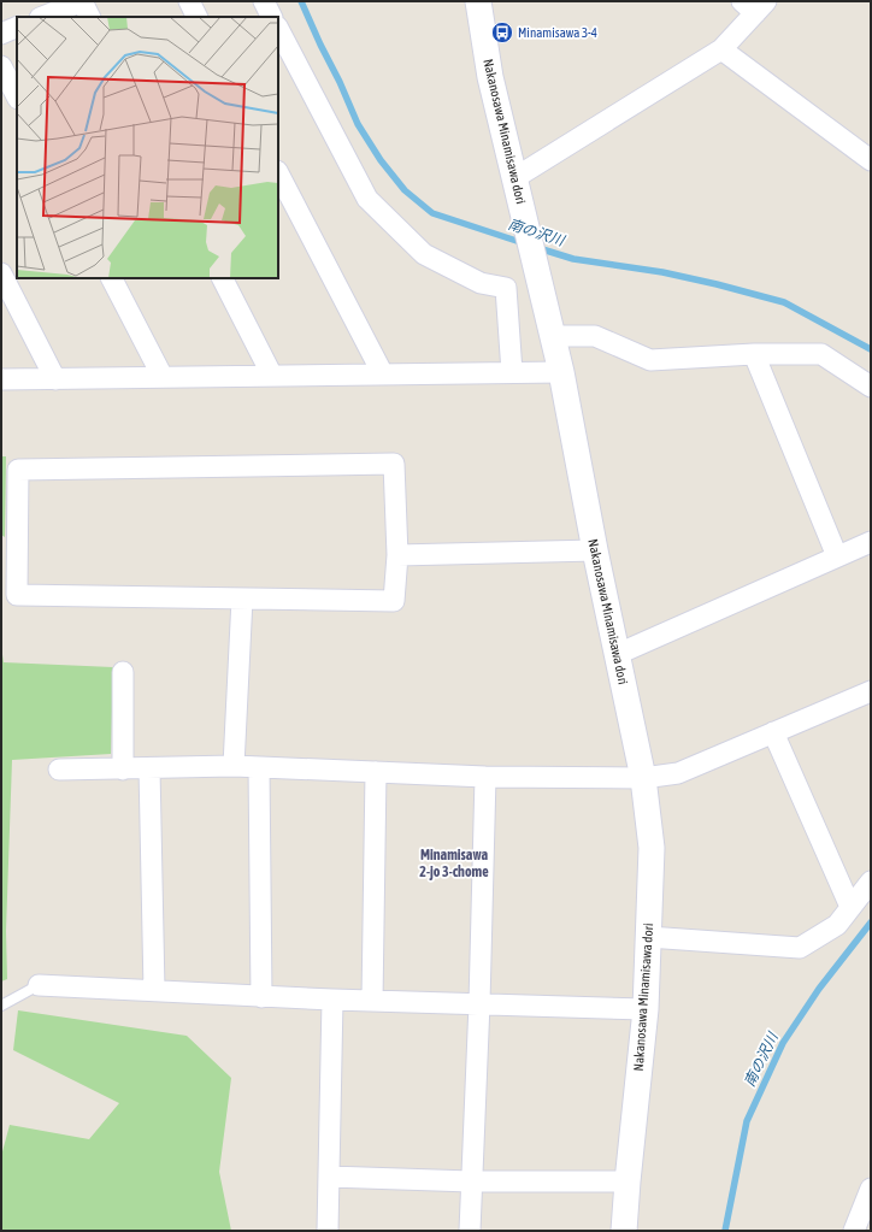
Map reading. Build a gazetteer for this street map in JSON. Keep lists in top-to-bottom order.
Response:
{
  "streets": {
    "street": ["Nakanosawa Minamisawa dori"]
  },
  "districts": ["Minamisawa 2-jo 3-chome"],
  "water": ["南の沢川"],
  "places": {
    "bus stop": ["Minamisawa 3-4"]
  }
}
